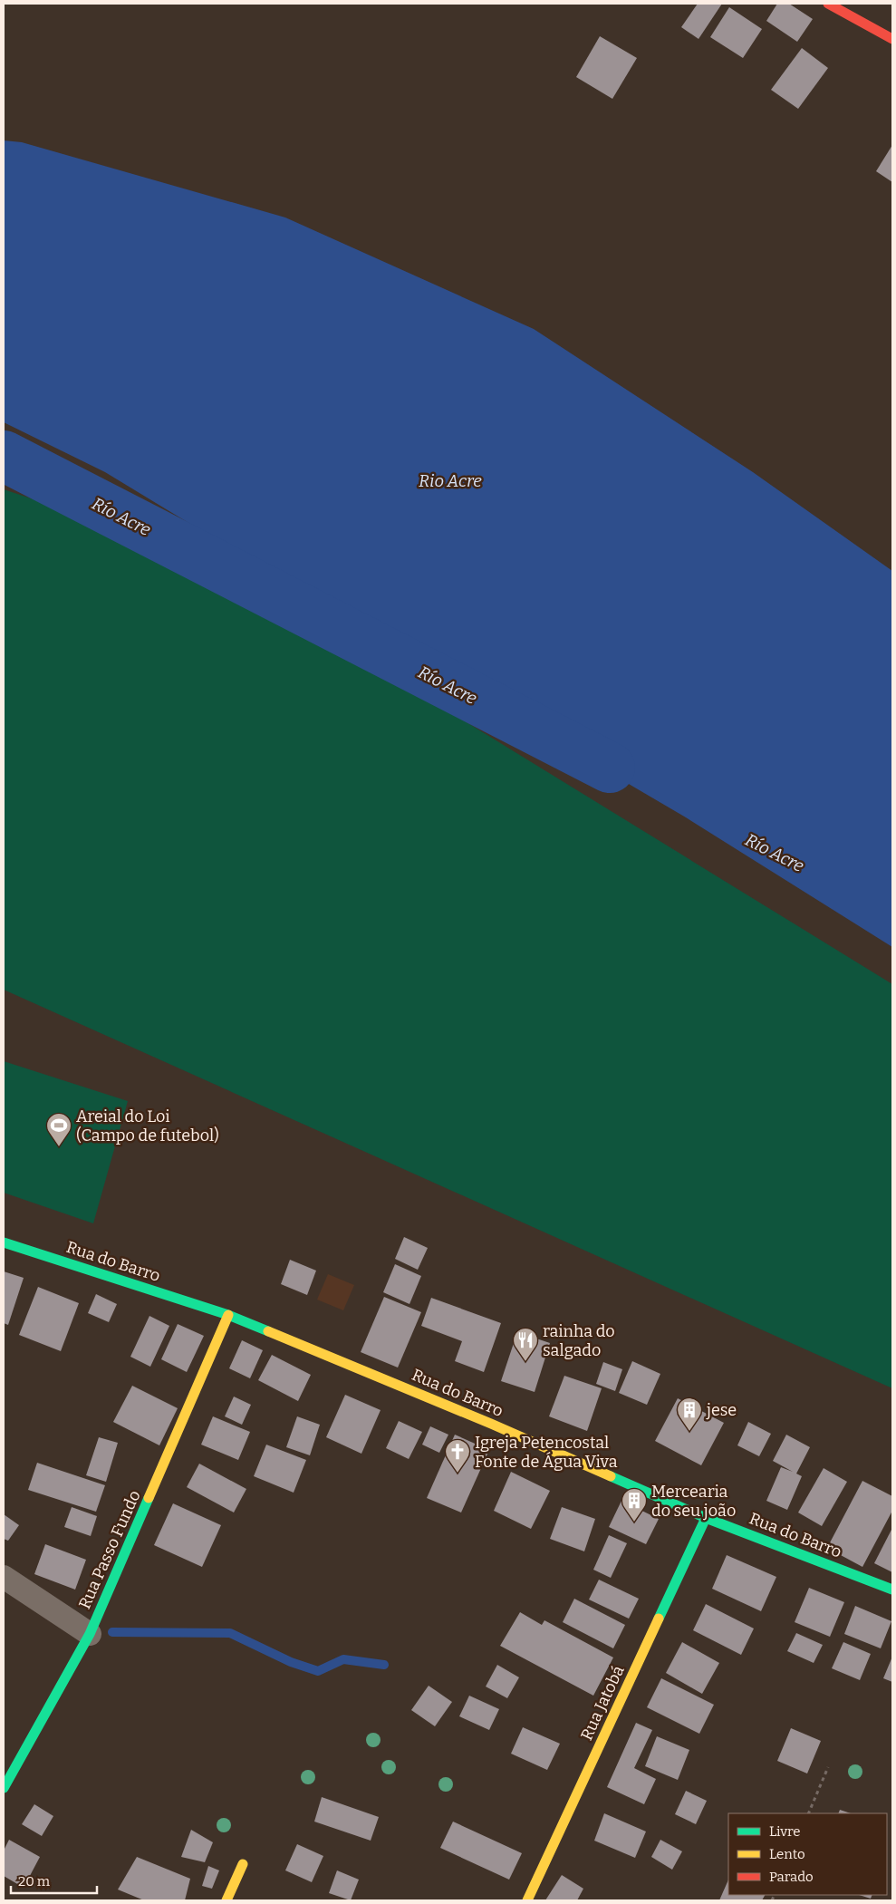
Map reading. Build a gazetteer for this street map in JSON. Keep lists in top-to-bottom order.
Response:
{
  "streets": {
    "street": ["Rua do Barro", "Rua Passo Fundo", "Rua Jatobá"]
  },
  "crossings": [
    ["Rua do Barro", "Rua Passo Fundo"],
    ["Rua do Barro", "Rua Jatobá"]
  ],
  "water": ["Rio Acre", "Río Acre"],
  "places": {
    "sports": ["Areial do Loi (Campo de futebol)"],
    "restaurant": ["rainha do salgado"],
    "building": ["jese", "Mercearia do seu joão"],
    "church": ["Igreja Petencostal Fonte de Água Viva"]
  },
  "legend": ["Livre", "Lento", "Parado"],
  "scale_bar": "20 m"
}
